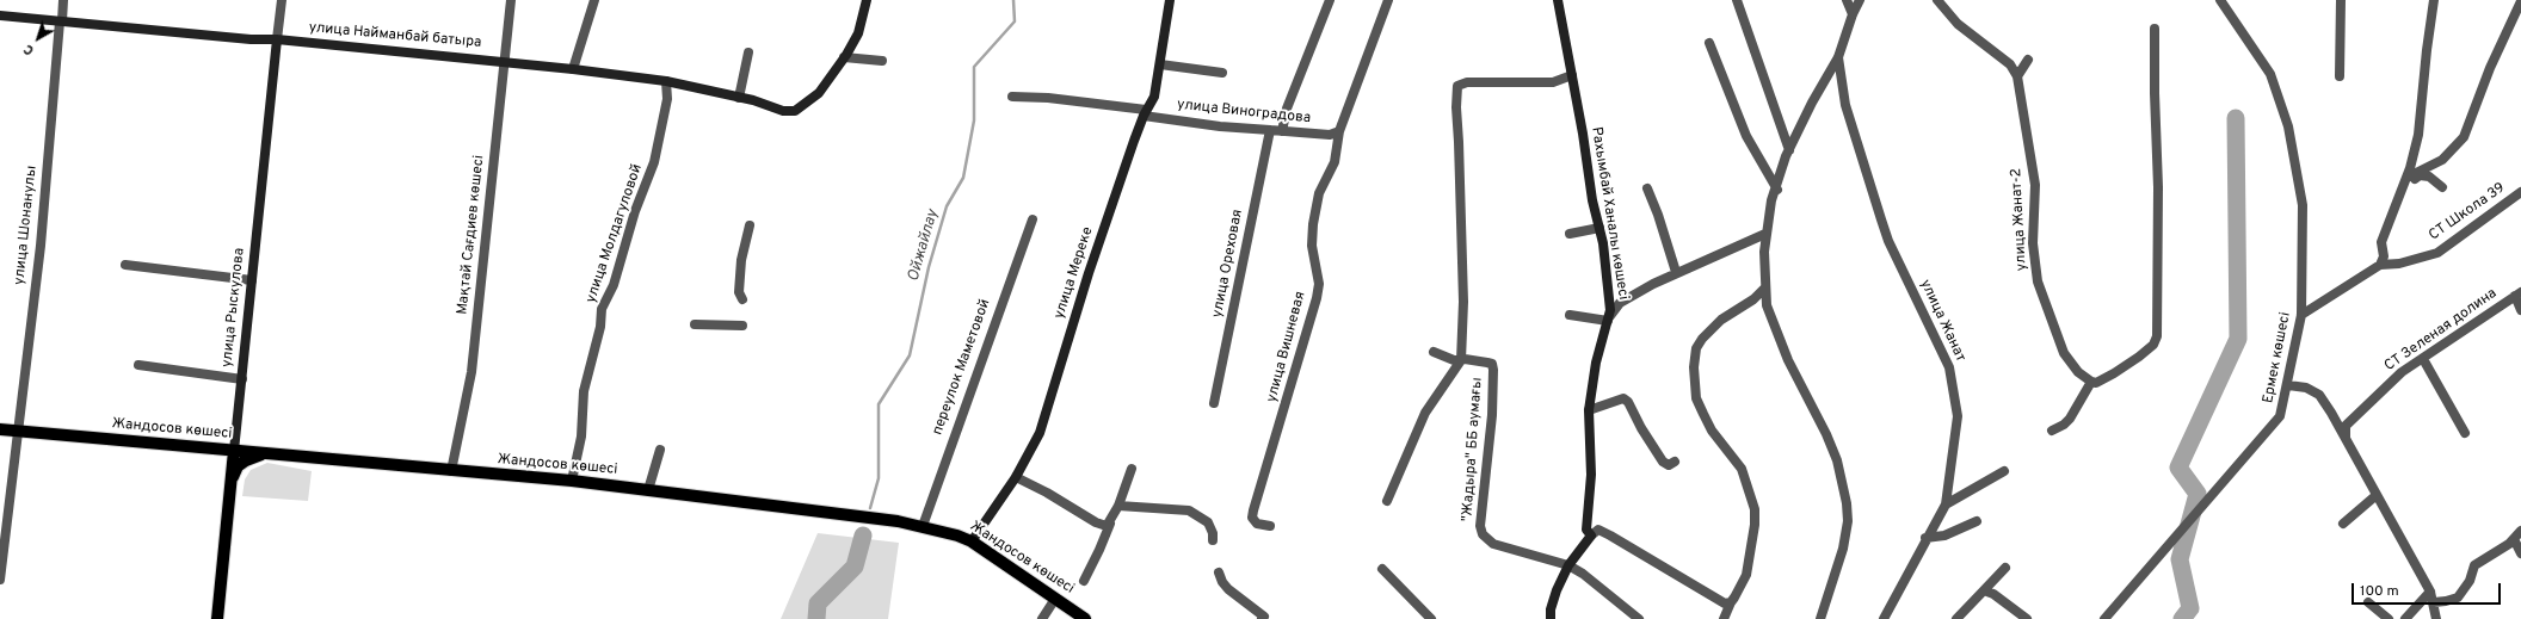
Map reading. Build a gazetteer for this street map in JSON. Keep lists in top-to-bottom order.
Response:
{
  "streets": {
    "main road": ["улица Рыскулова", "Жандосов көшесі"],
    "street": [
      "улица Найманбай батыра",
      "улица Виноградова",
      "СТ Школа 39",
      "Рахымбай Ханалы көшесі",
      "улица Жанат-2",
      "улица Шонанулы",
      "улица Молдагуловой",
      "Мақтай Сағдиев көшесі",
      "улица Ореховая",
      "улица Мереке",
      "улица Жанат",
      "СТ Зеленая долина",
      "улица Вишневая",
      "Ермек көшесі",
      "переулок Маметовой",
      "\"Жадыра\" ББ аумағы"
    ]
  },
  "crossings": [
    ["улица Найманбай батыра", "улица Шонанулы"],
    ["улица Найманбай батыра", "улица Молдагуловой"],
    ["улица Найманбай батыра", "Мақтай Сағдиев көшесі"],
    ["улица Найманбай батыра", "улица Рыскулова"],
    ["улица Виноградова", "улица Ореховая"],
    ["улица Виноградова", "улица Мереке"],
    ["улица Виноградова", "улица Вишневая"],
    ["СТ Школа 39", "Ермек көшесі"],
    ["улица Шонанулы", "Жандосов көшесі"],
    ["улица Молдагуловой", "Жандосов көшесі"],
    ["Мақтай Сағдиев көшесі", "Жандосов көшесі"],
    ["улица Мереке", "Жандосов көшесі"],
    ["улица Рыскулова", "Жандосов көшесі"],
    ["переулок Маметовой", "Жандосов көшесі"]
  ],
  "water": ["Ойжайлау"],
  "scale_bar": "100 m",
  "north": "bottom left"
}
